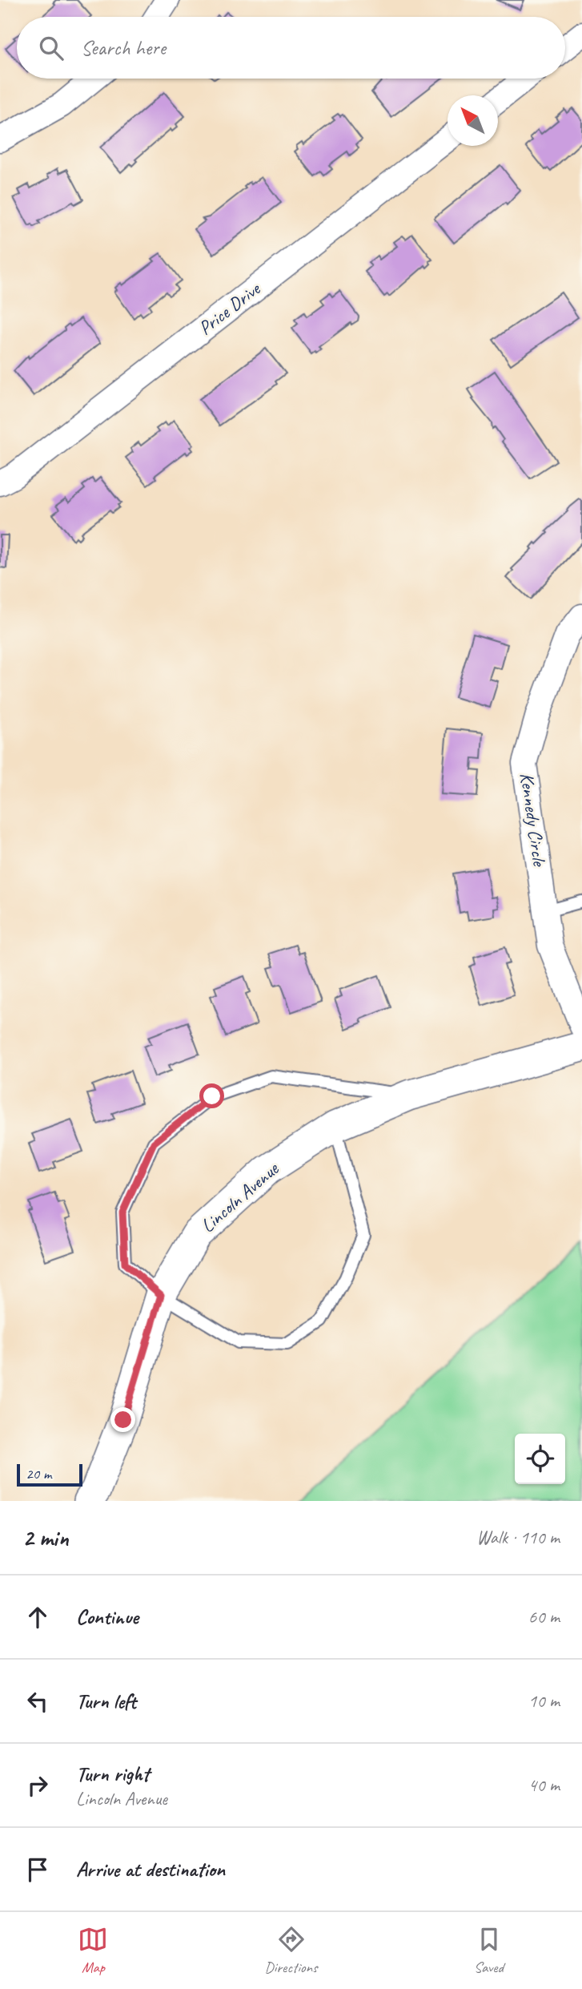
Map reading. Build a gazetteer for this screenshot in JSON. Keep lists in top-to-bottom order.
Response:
{
  "streets": {
    "street": ["Price Drive", "Kennedy Circle", "Lincoln Avenue"]
  },
  "scale_bar": "20 m",
  "north": "top left",
  "page": {
    "search": "Search here",
    "scale": "20 m",
    "heading": ["2 min", "Walk · 110 m"],
    "list": [
      ["Continue", "60 m"],
      ["Turn left", "10 m"],
      ["Turn right", "Lincoln Avenue", "40 m"],
      "Arrive at destination"
    ],
    "nav": ["Map", "Directions", "Saved"]
  }
}
